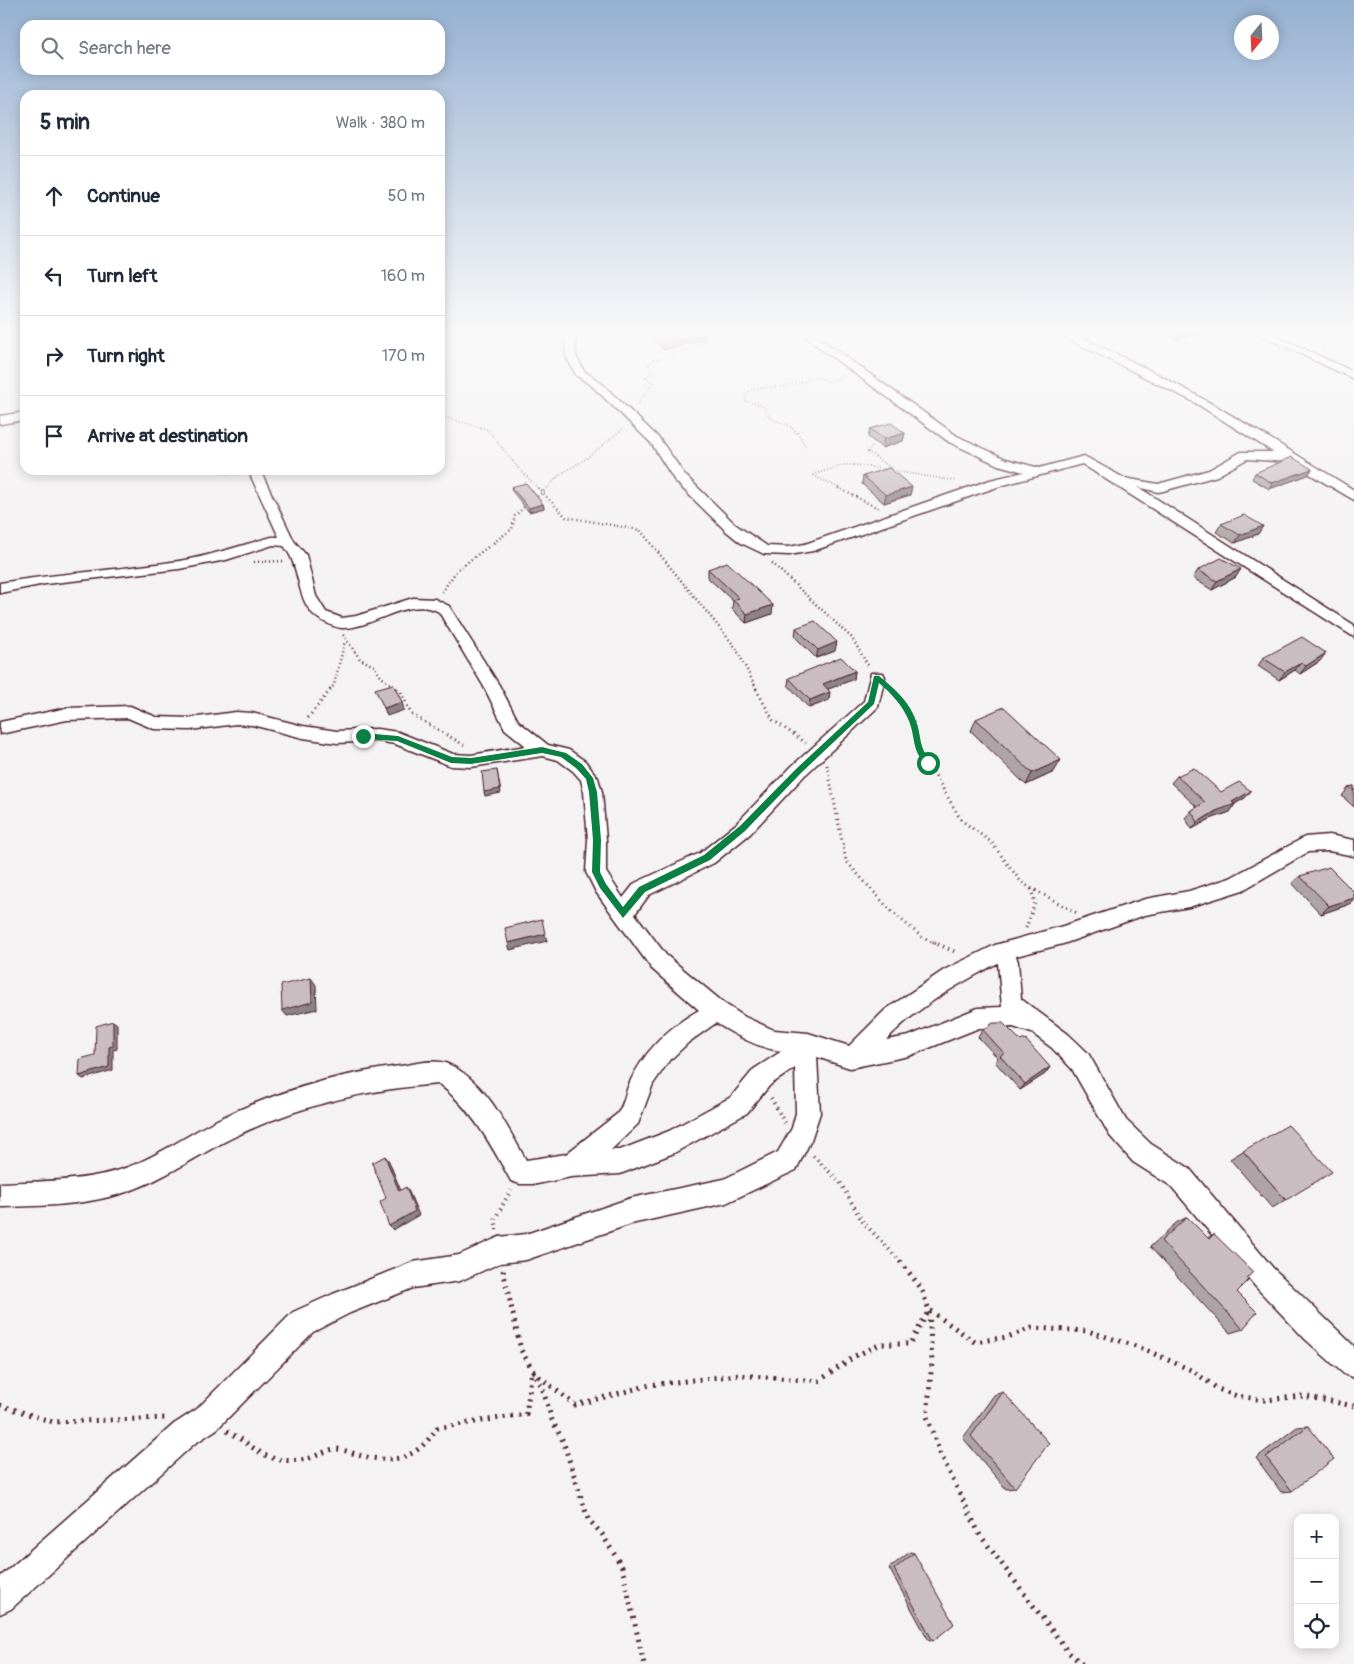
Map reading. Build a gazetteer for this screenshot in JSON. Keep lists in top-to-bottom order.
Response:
{
  "north": "bottom",
  "page": {
    "search": "Search here",
    "heading": ["5 min", "Walk · 380 m"],
    "list": [
      ["Continue", "50 m"],
      ["Turn left", "160 m"],
      ["Turn right", "170 m"],
      "Arrive at destination"
    ],
    "map_buttons": ["+", "−"]
  }
}
